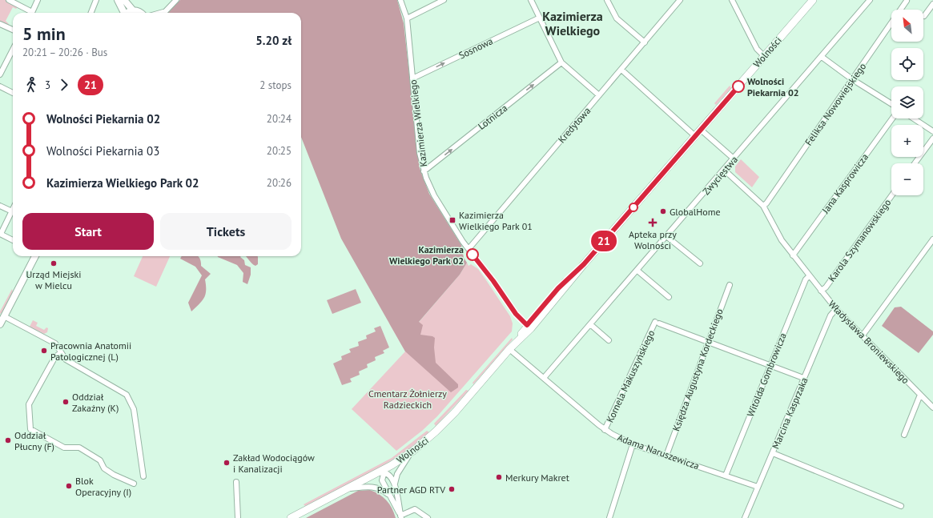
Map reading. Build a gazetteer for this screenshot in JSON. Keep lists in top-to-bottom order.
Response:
{
  "streets": {
    "main road": ["Wolności"],
    "street": [
      "Sosnowa",
      "Feliksa Nowowiejskiego",
      "Lotnicza",
      "Kazimierza Wielkiego",
      "Kredytowa",
      "Zwycięstwa",
      "Jana Kasprowicza",
      "Karola Szymanowskiego",
      "Władysława Broniewskiego",
      "Księdza Augustyna Kordeckiego",
      "Witolda Gombrowicza",
      "Kornela Makuszyńskiego",
      "Marcina Kasprzaka",
      "Adama Naruszewicza"
    ]
  },
  "crossings": [
    ["Sosnowa", "Kazimierza Wielkiego"],
    ["Wolności", "Kazimierza Wielkiego"],
    ["Wolności", "Adama Naruszewicza"],
    ["Feliksa Nowowiejskiego", "Władysława Broniewskiego"],
    ["Lotnicza", "Kazimierza Wielkiego"],
    ["Kazimierza Wielkiego", "Kredytowa"],
    ["Zwycięstwa", "Władysława Broniewskiego"],
    ["Zwycięstwa", "Adama Naruszewicza"],
    ["Jana Kasprowicza", "Władysława Broniewskiego"],
    ["Karola Szymanowskiego", "Władysława Broniewskiego"],
    ["Władysława Broniewskiego", "Witolda Gombrowicza"],
    ["Władysława Broniewskiego", "Marcina Kasprzaka"],
    ["Księdza Augustyna Kordeckiego", "Kornela Makuszyńskiego"],
    ["Księdza Augustyna Kordeckiego", "Adama Naruszewicza"],
    ["Witolda Gombrowicza", "Adama Naruszewicza"],
    ["Kornela Makuszyńskiego", "Adama Naruszewicza"],
    ["Marcina Kasprzaka", "Adama Naruszewicza"]
  ],
  "one_way": ["Sosnowa", "Lotnicza"],
  "districts": ["Kazimierza Wielkiego"],
  "parks": ["Cmentarz Żołnierzy Radzieckich"],
  "places": {
    "other": [
      "Wolności Piekarnia 02",
      "GlobalHome",
      "Kazimierza Wielkiego Park 02",
      "Urząd Miejski w Mielcu",
      "Pracownia Anatomii Patologicznej (L)",
      "Oddział Zakaźny (K)",
      "Oddział Płucny (F)",
      "Zakład Wodociągów i Kanalizacji",
      "Merkury Makret",
      "Blok Operacyjny (I)",
      "Partner AGD RTV"
    ],
    "transit": ["Kazimierza Wielkiego Park 01"],
    "health": ["Apteka przy Wolności"]
  },
  "lines": ["bus line 21"],
  "north": "top left",
  "page": {
    "on_map": "21",
    "map_buttons": ["+", "−"],
    "heading": ["5 min", "20:21 – 20:26 · Bus", "5.20 zł"],
    "legs": ["3", "21", "2 stops"],
    "list": [
      {
        "name": "Wolności Piekarnia 02",
        "value": "20:24"
      },
      {
        "name": "Wolności Piekarnia 03",
        "value": "20:25"
      },
      {
        "name": "Kazimierza Wielkiego Park 02",
        "value": "20:26"
      }
    ],
    "buttons": ["Start", "Tickets"]
  }
}
